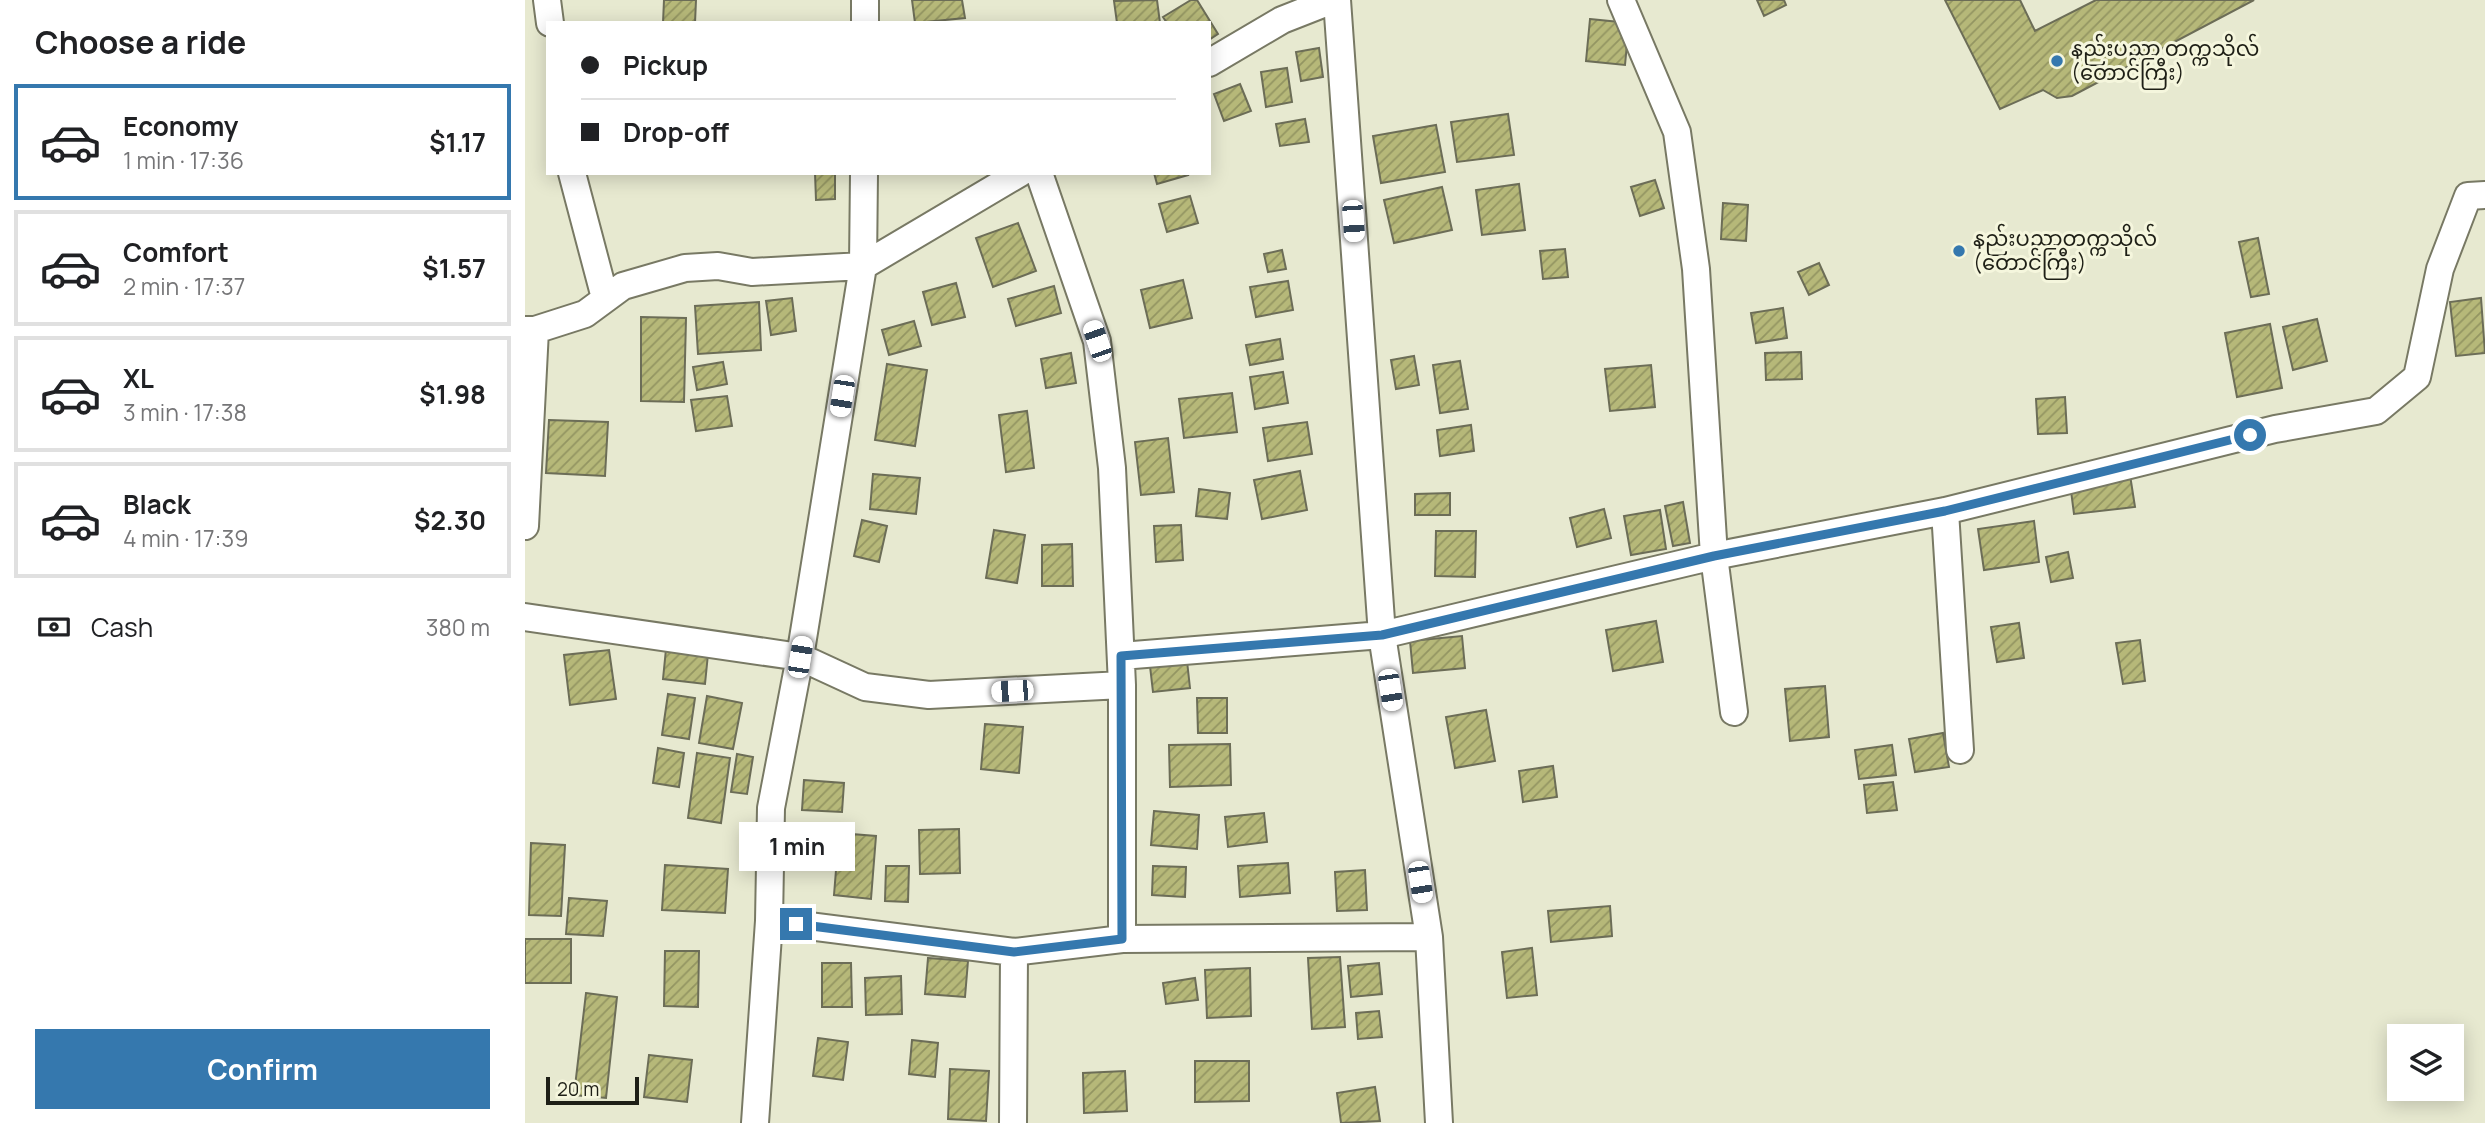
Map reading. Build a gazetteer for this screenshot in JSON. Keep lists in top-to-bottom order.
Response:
{
  "places": ["နည်းပညာ တက္ကသိုလ် (တောင်ကြီး)", "နည်းပညာတက္ကသိုလ် (တောင်ကြီး)"],
  "scale_bar": "20 m",
  "page": {
    "heading": "Choose a ride",
    "banner": ["Pickup", "Drop-off"],
    "list": [
      {
        "name": "Economy",
        "note": "1 min · 17:36",
        "value": "$1.17"
      },
      {
        "name": "Comfort",
        "note": "2 min · 17:37",
        "value": "$1.57"
      },
      {
        "name": "XL",
        "note": "3 min · 17:38",
        "value": "$1.98"
      },
      {
        "name": "Black",
        "note": "4 min · 17:39",
        "value": "$2.30"
      }
    ],
    "pay": ["Cash", "380 m"],
    "bubble": "1 min",
    "buttons": "Confirm",
    "scale": "20 m"
  }
}
